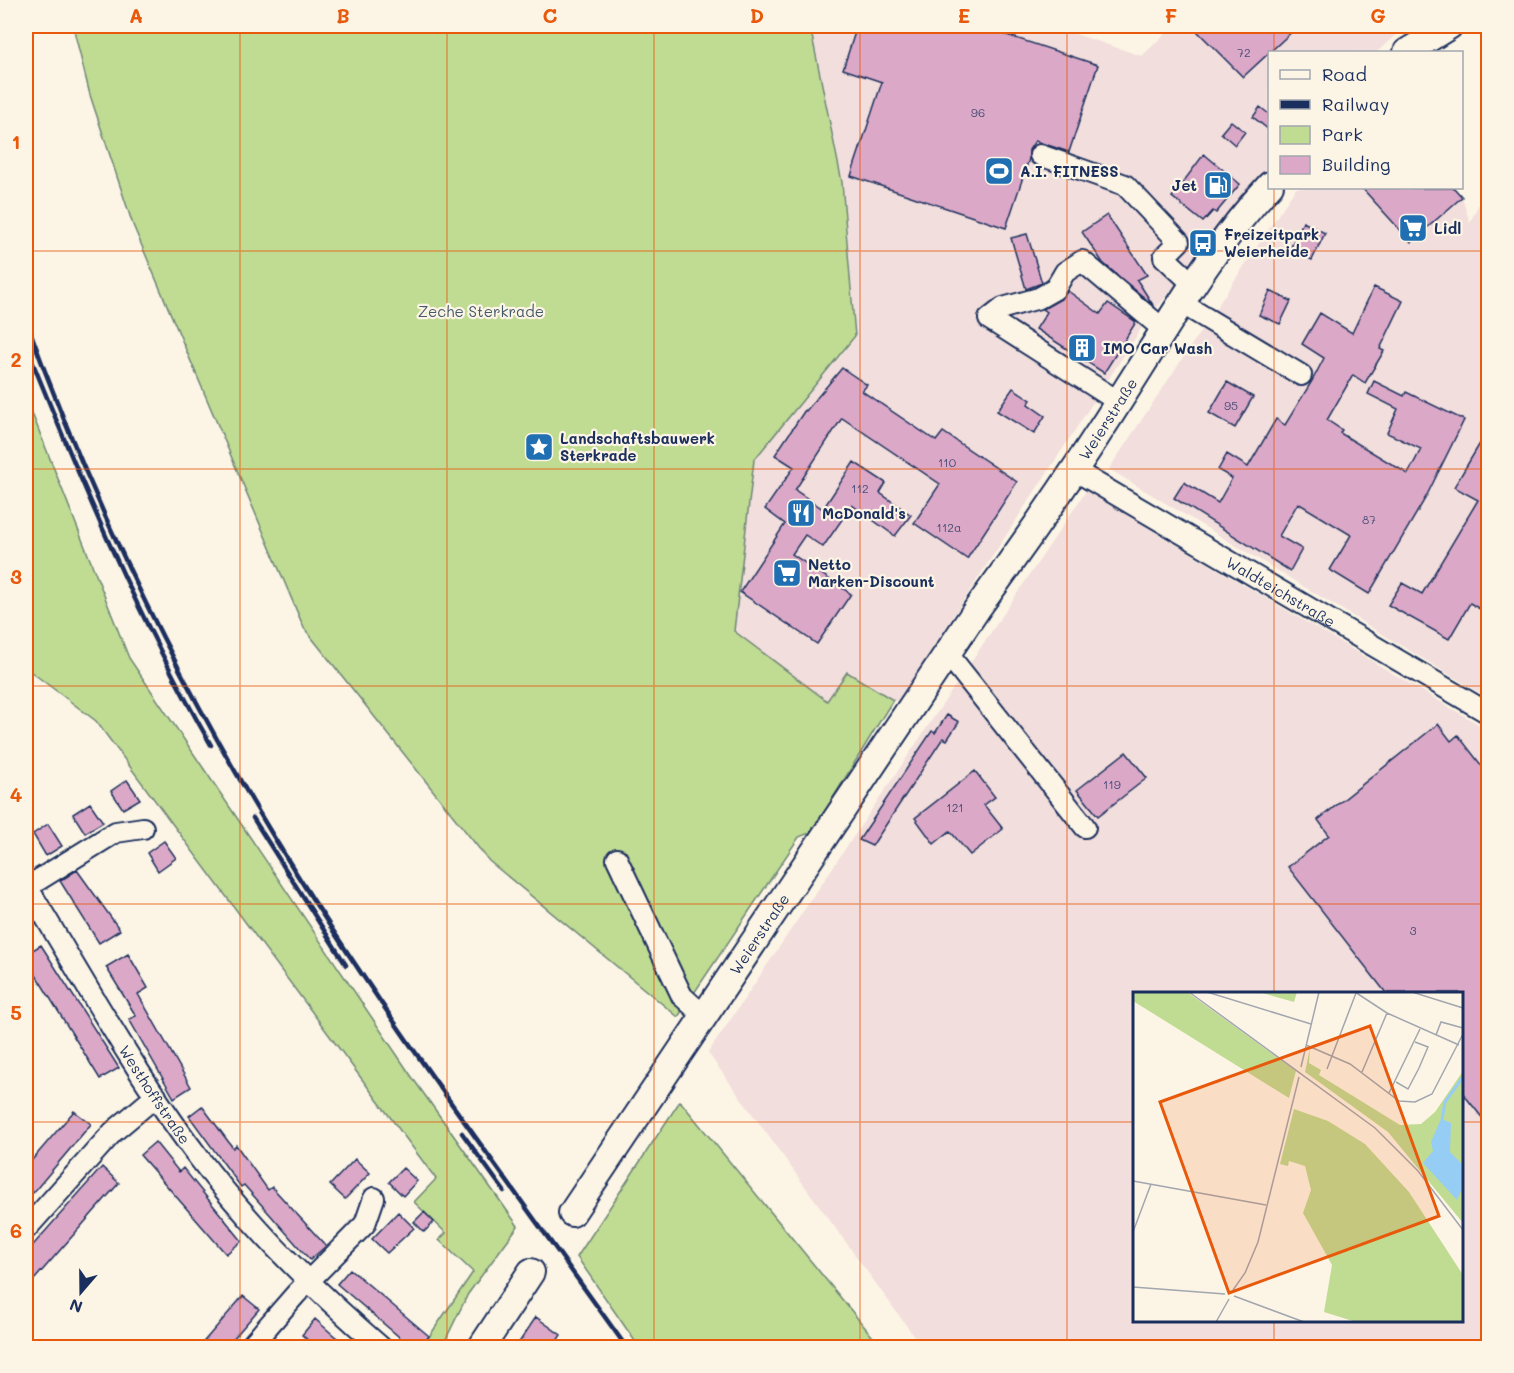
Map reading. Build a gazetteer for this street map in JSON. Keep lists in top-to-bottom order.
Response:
{
  "streets": {
    "main road": ["Weierstraße"],
    "street": ["Waldteichstraße", "Westhoffstraße"]
  },
  "crossings": [
    ["Weierstraße", "Waldteichstraße"]
  ],
  "parks": ["Zeche Sterkrade"],
  "places": {
    "sports": ["A.I. FITNESS"],
    "fuel station": ["Jet"],
    "supermarket": ["Lidl", "Netto Marken-Discount"],
    "bus stop": ["Freizeitpark Weierheide"],
    "building": ["IMO Car Wash"],
    "place": ["Landschaftsbauwerk Sterkrade"],
    "restaurant": ["McDonald's"]
  },
  "house_numbers": [
    "72",
    "96",
    "95",
    "110",
    "112",
    "87",
    "112a",
    "119",
    "121",
    "3"
  ],
  "legend": [
    "Road",
    "Railway",
    "Park",
    "Building"
  ],
  "north": "bottom",
  "grid": {
    "columns": [
      "A",
      "B",
      "C",
      "D",
      "E",
      "F",
      "G"
    ],
    "rows": [
      "1",
      "2",
      "3",
      "4",
      "5",
      "6"
    ]
  }
}
